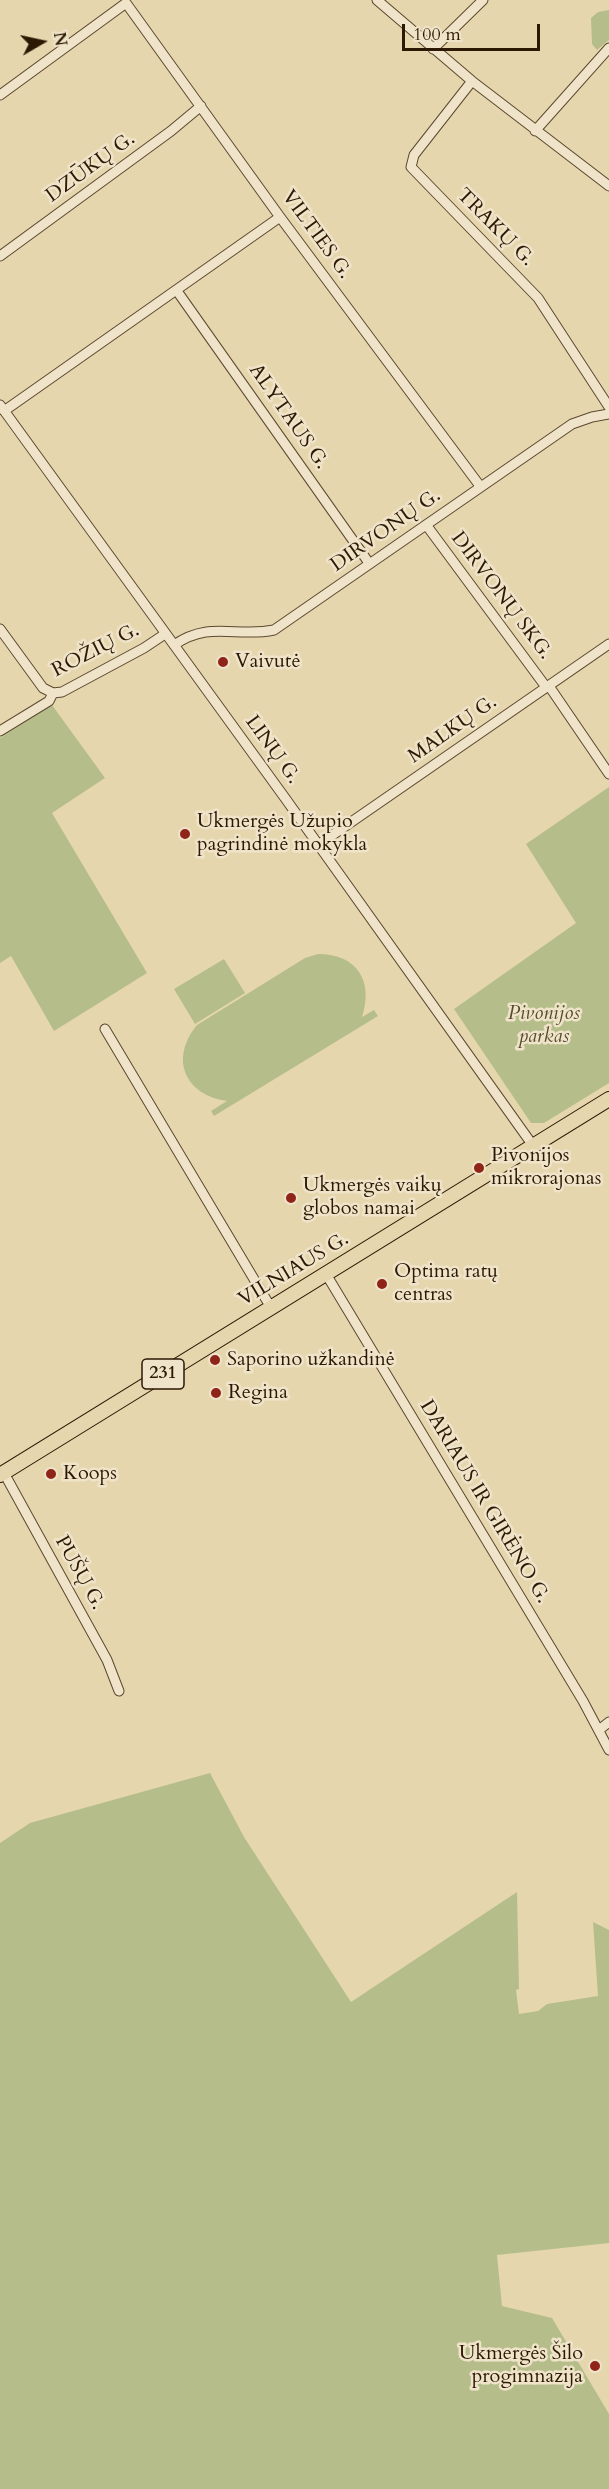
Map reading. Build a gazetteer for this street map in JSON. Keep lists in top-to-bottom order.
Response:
{
  "streets": {
    "main road": ["VILNIAUS G.", "231"],
    "street": [
      "DZŪKŲ G.",
      "TRAKŲ G.",
      "VILTIES G.",
      "ALYTAUS G.",
      "DIRVONŲ G.",
      "DIRVONŲ SKG.",
      "ROŽIŲ G.",
      "MALKŲ G.",
      "LINŲ G.",
      "DARIAUS IR GIRĖNO G.",
      "PUŠŲ G."
    ]
  },
  "crossings": [
    ["DZŪKŲ G.", "VILTIES G."],
    ["VILTIES G.", "DIRVONŲ G."],
    ["ALYTAUS G.", "DIRVONŲ G."],
    ["DIRVONŲ G.", "DIRVONŲ SKG."],
    ["DIRVONŲ G.", "LINŲ G."],
    ["DIRVONŲ SKG.", "MALKŲ G."],
    ["ROŽIŲ G.", "LINŲ G."],
    ["MALKŲ G.", "LINŲ G."],
    ["LINŲ G.", "VILNIAUS G."],
    ["VILNIAUS G.", "DARIAUS IR GIRĖNO G."],
    ["VILNIAUS G.", "PUŠŲ G."]
  ],
  "parks": ["Pivonijos parkas"],
  "places": [
    "Vaivutė",
    "Ukmergės Užupio pagrindinė mokykla",
    "Pivonijos mikrorajonas",
    "Ukmergės vaikų globos namai",
    "Optima ratų centras",
    "Saporino užkandinė",
    "Regina",
    "Koops",
    "Ukmergės Šilo progimnazija"
  ],
  "scale_bar": "100 m",
  "north": "right"
}
